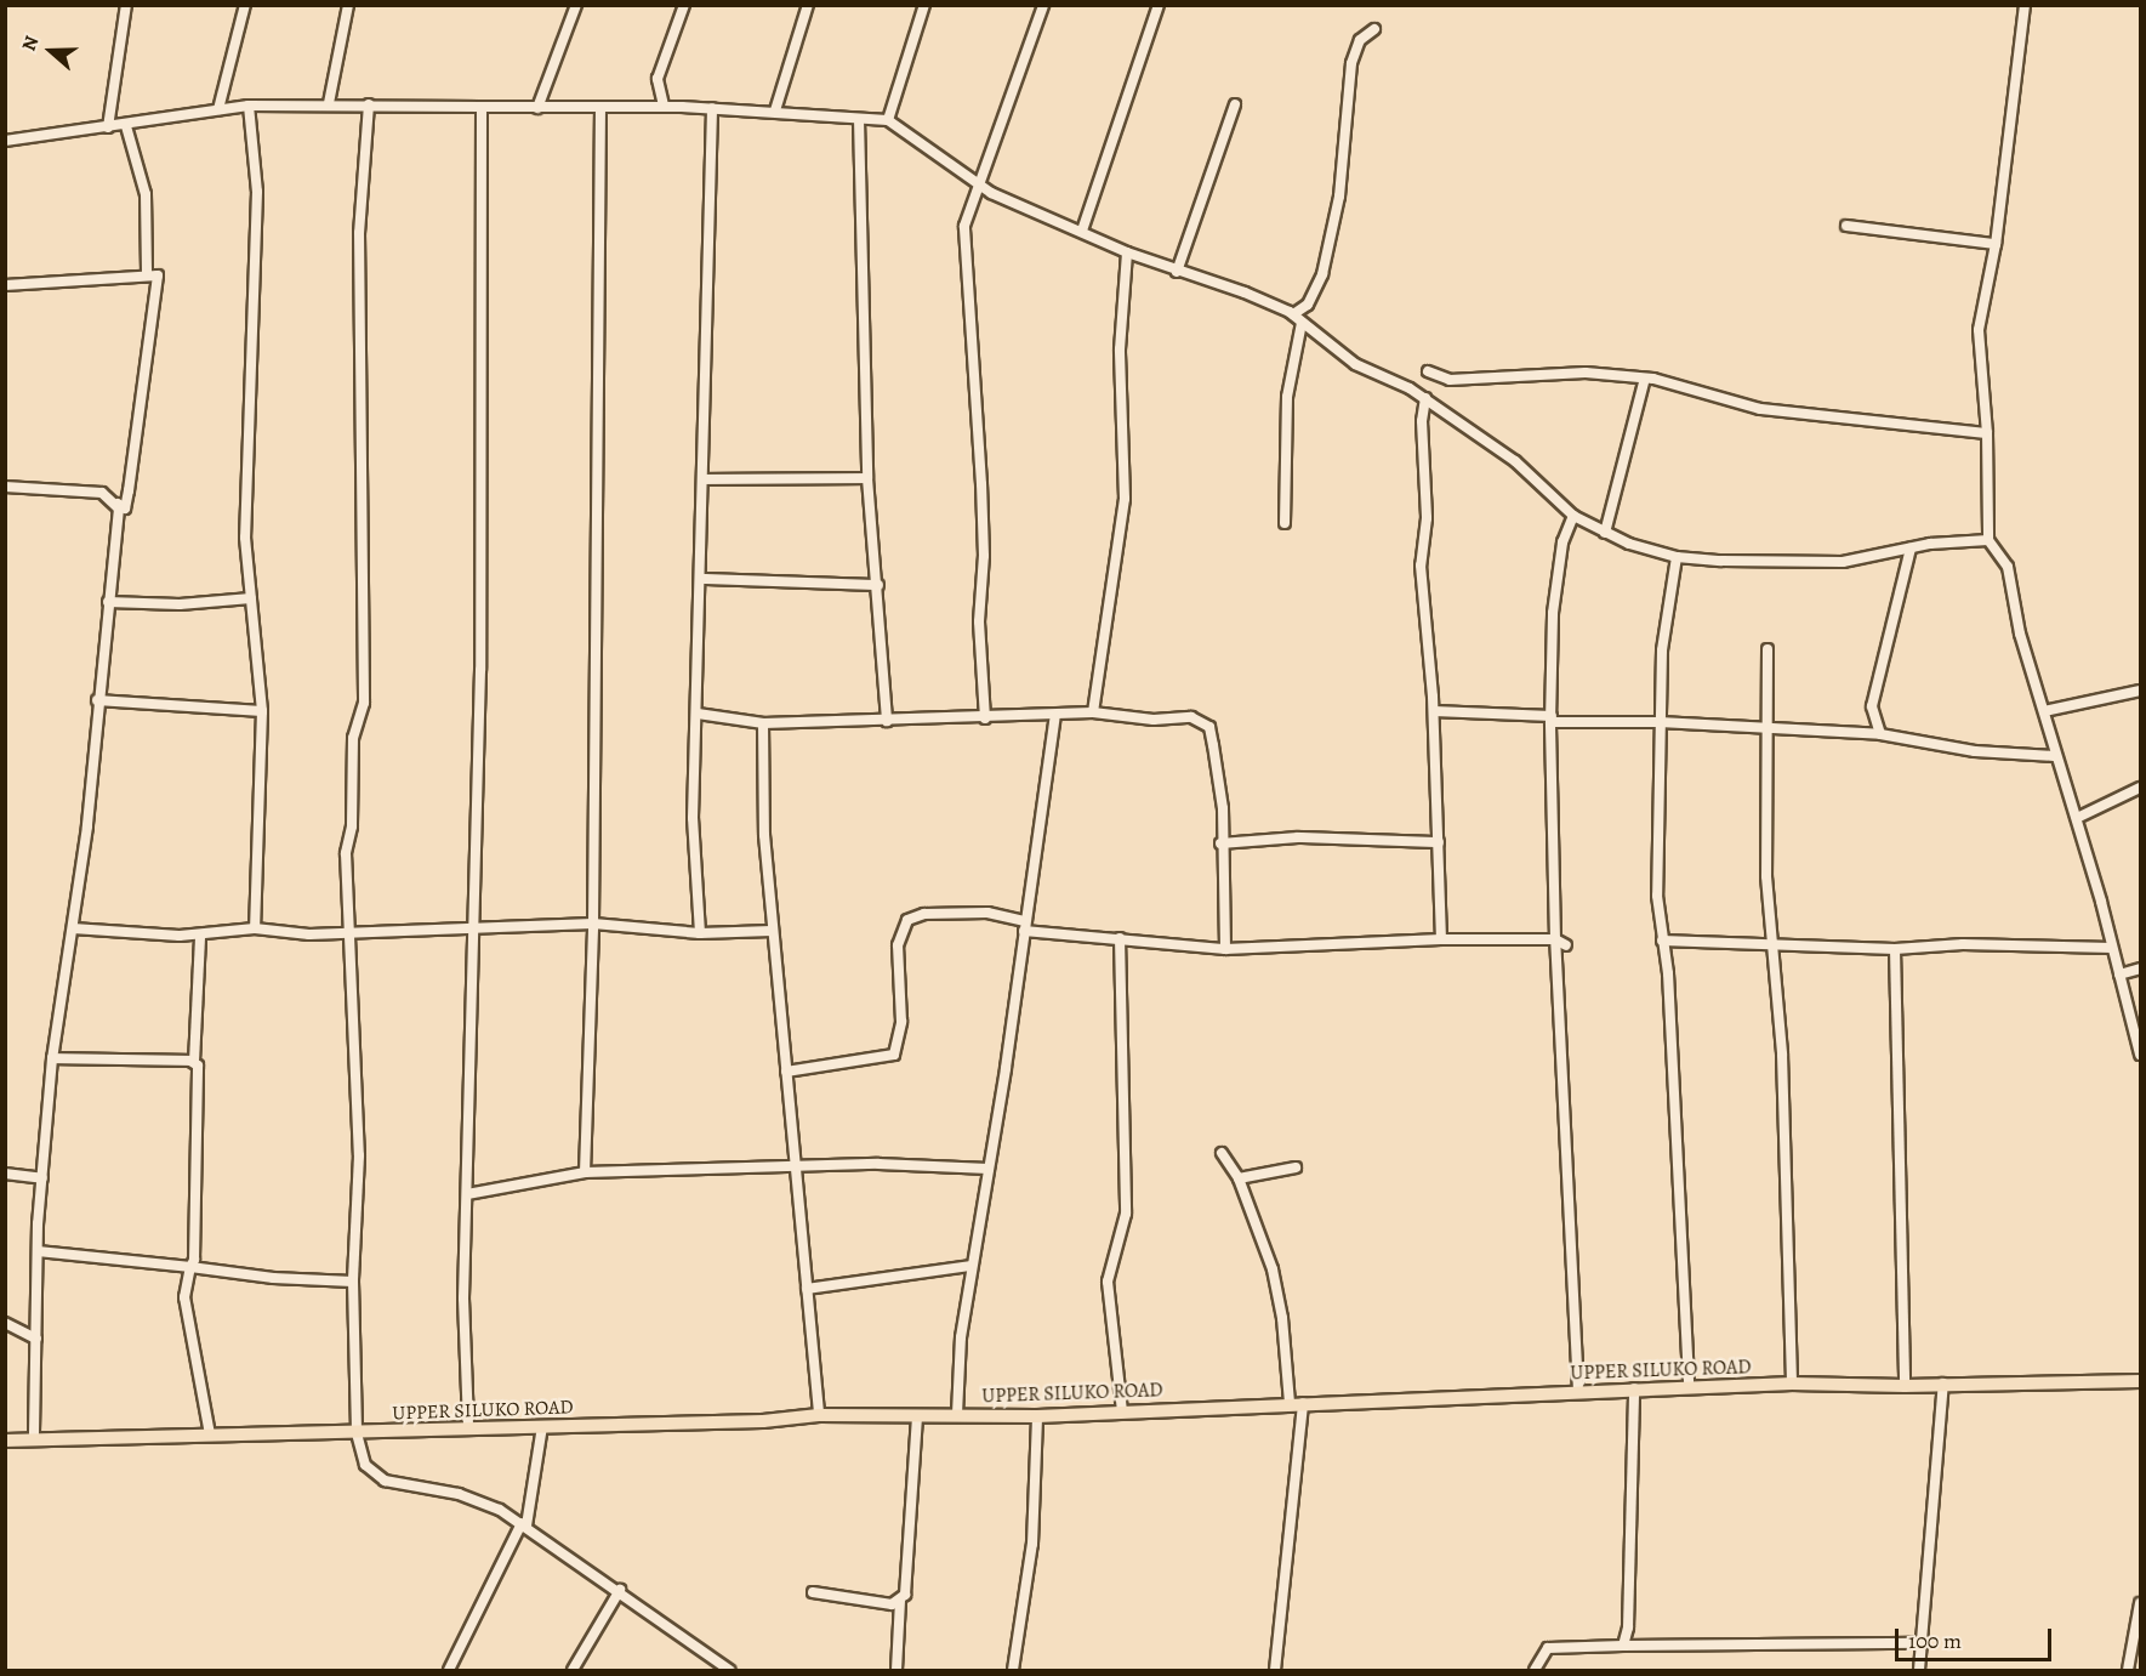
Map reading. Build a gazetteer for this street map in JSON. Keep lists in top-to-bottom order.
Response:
{
  "streets": {
    "main road": ["UPPER SILUKO ROAD"]
  },
  "scale_bar": "100 m",
  "north": "left"
}
